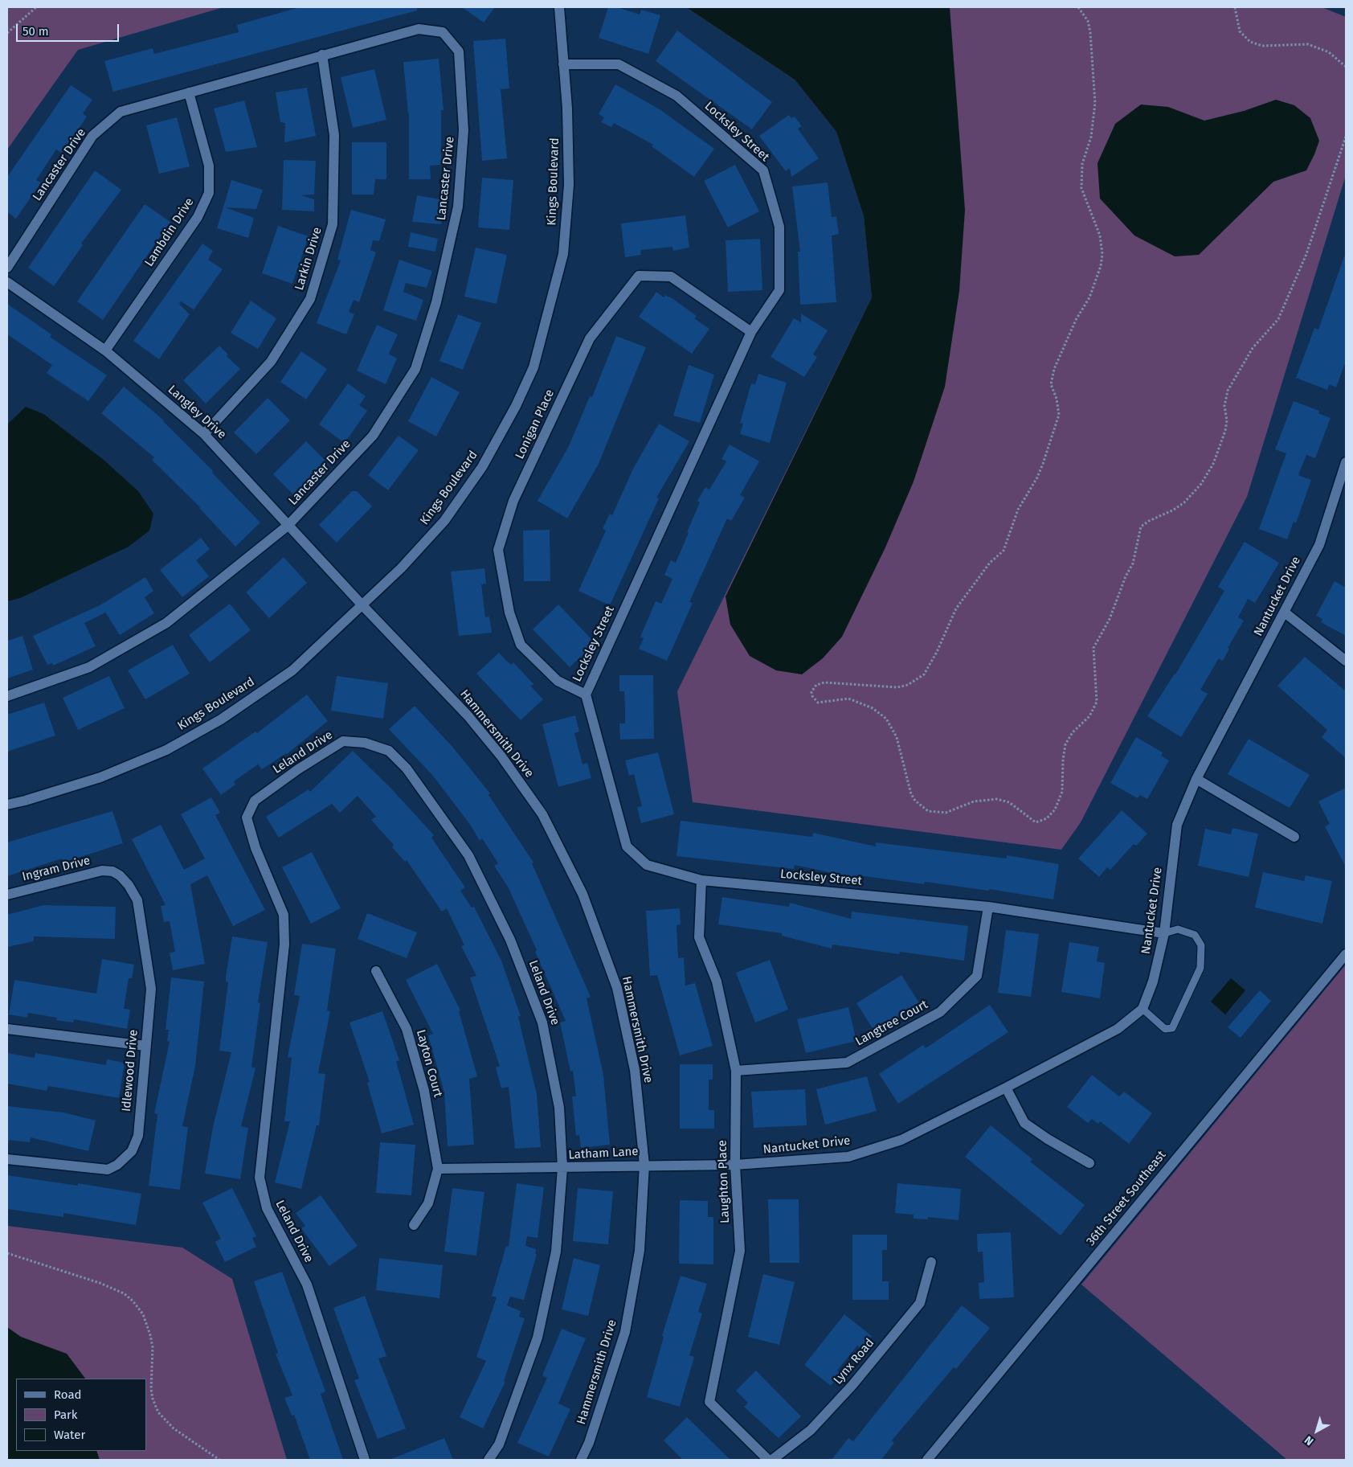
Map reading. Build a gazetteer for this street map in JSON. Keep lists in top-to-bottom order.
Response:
{
  "streets": {
    "street": [
      "Locksley Street",
      "Lancaster Drive",
      "Kings Boulevard",
      "Lambdin Drive",
      "Larkin Drive",
      "Langley Drive",
      "Lonigan Place",
      "Nantucket Drive",
      "Hammersmith Drive",
      "Leland Drive",
      "Ingram Drive",
      "Langtree Court",
      "Layton Court",
      "Idlewood Drive",
      "Latham Lane",
      "Laughton Place",
      "36th Street Southeast",
      "Lynx Road"
    ]
  },
  "crossings": [
    ["Locksley Street", "Kings Boulevard"],
    ["Locksley Street", "Lonigan Place"],
    ["Locksley Street", "Nantucket Drive"],
    ["Locksley Street", "Langtree Court"],
    ["Locksley Street", "Laughton Place"],
    ["Lancaster Drive", "Lambdin Drive"],
    ["Lancaster Drive", "Larkin Drive"],
    ["Lancaster Drive", "Langley Drive"],
    ["Kings Boulevard", "Langley Drive"],
    ["Kings Boulevard", "Hammersmith Drive"],
    ["Lambdin Drive", "Langley Drive"],
    ["Larkin Drive", "Langley Drive"],
    ["Langley Drive", "Hammersmith Drive"],
    ["Nantucket Drive", "Hammersmith Drive"],
    ["Nantucket Drive", "Latham Lane"],
    ["Nantucket Drive", "Laughton Place"],
    ["Hammersmith Drive", "Latham Lane"],
    ["Leland Drive", "Latham Lane"],
    ["Ingram Drive", "Idlewood Drive"],
    ["Langtree Court", "Laughton Place"]
  ],
  "legend": ["Road", "Park", "Water"],
  "scale_bar": "50 m",
  "north": "bottom left"
}
